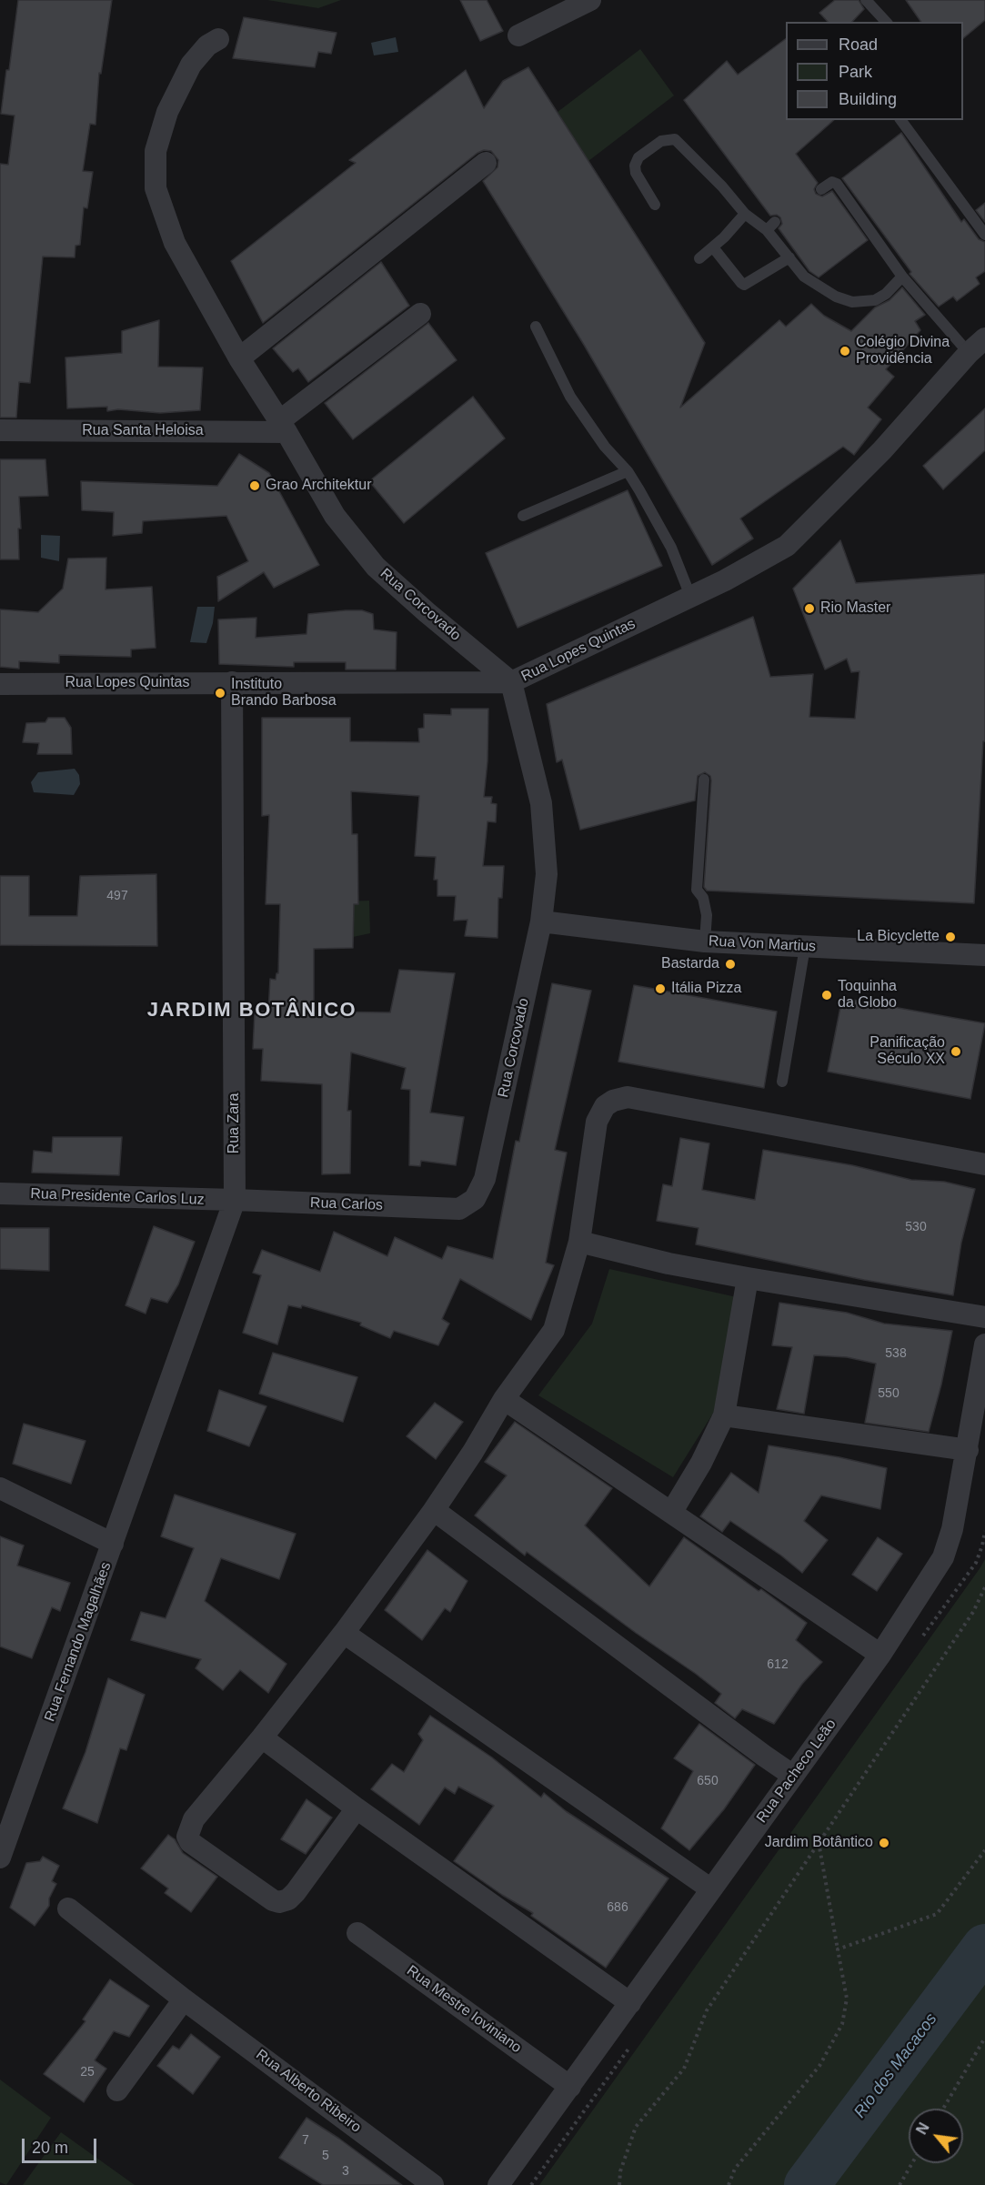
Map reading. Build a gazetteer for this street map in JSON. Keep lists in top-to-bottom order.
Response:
{
  "streets": {
    "street": [
      "Rua Santa Heloisa",
      "Rua Corcovado",
      "Rua Lopes Quintas",
      "Rua Von Martius",
      "Rua Zara",
      "Rua Presidente Carlos Luz",
      "Rua Carlos",
      "Rua Fernando Magalhães",
      "Rua Pacheco Leão",
      "Rua Mestre Ioviniano",
      "Rua Alberto Ribeiro"
    ]
  },
  "crossings": [
    ["Rua Santa Heloisa", "Rua Corcovado"],
    ["Rua Corcovado", "Rua Lopes Quintas"],
    ["Rua Corcovado", "Rua Von Martius"],
    ["Rua Corcovado", "Rua Carlos"],
    ["Rua Lopes Quintas", "Rua Zara"],
    ["Rua Zara", "Rua Presidente Carlos Luz"],
    ["Rua Zara", "Rua Carlos"],
    ["Rua Zara", "Rua Fernando Magalhães"],
    ["Rua Presidente Carlos Luz", "Rua Carlos"],
    ["Rua Pacheco Leão", "Rua Mestre Ioviniano"]
  ],
  "districts": ["JARDIM BOTÂNICO"],
  "water": ["Rio dos Macacos"],
  "places": [
    "Colégio Divina Providência",
    "Grao Architektur",
    "Rio Master",
    "Instituto Brando Barbosa",
    "La Bicyclette",
    "Bastarda",
    "Itália Pizza",
    "Toquinha da Globo",
    "Panificação Século XX",
    "Jardim Botântico"
  ],
  "house_numbers": [
    "497",
    "530",
    "538",
    "550",
    "612",
    "650",
    "686",
    "25",
    "7",
    "5",
    "3"
  ],
  "legend": ["Road", "Park", "Building"],
  "scale_bar": "20 m",
  "north": "top left"
}
